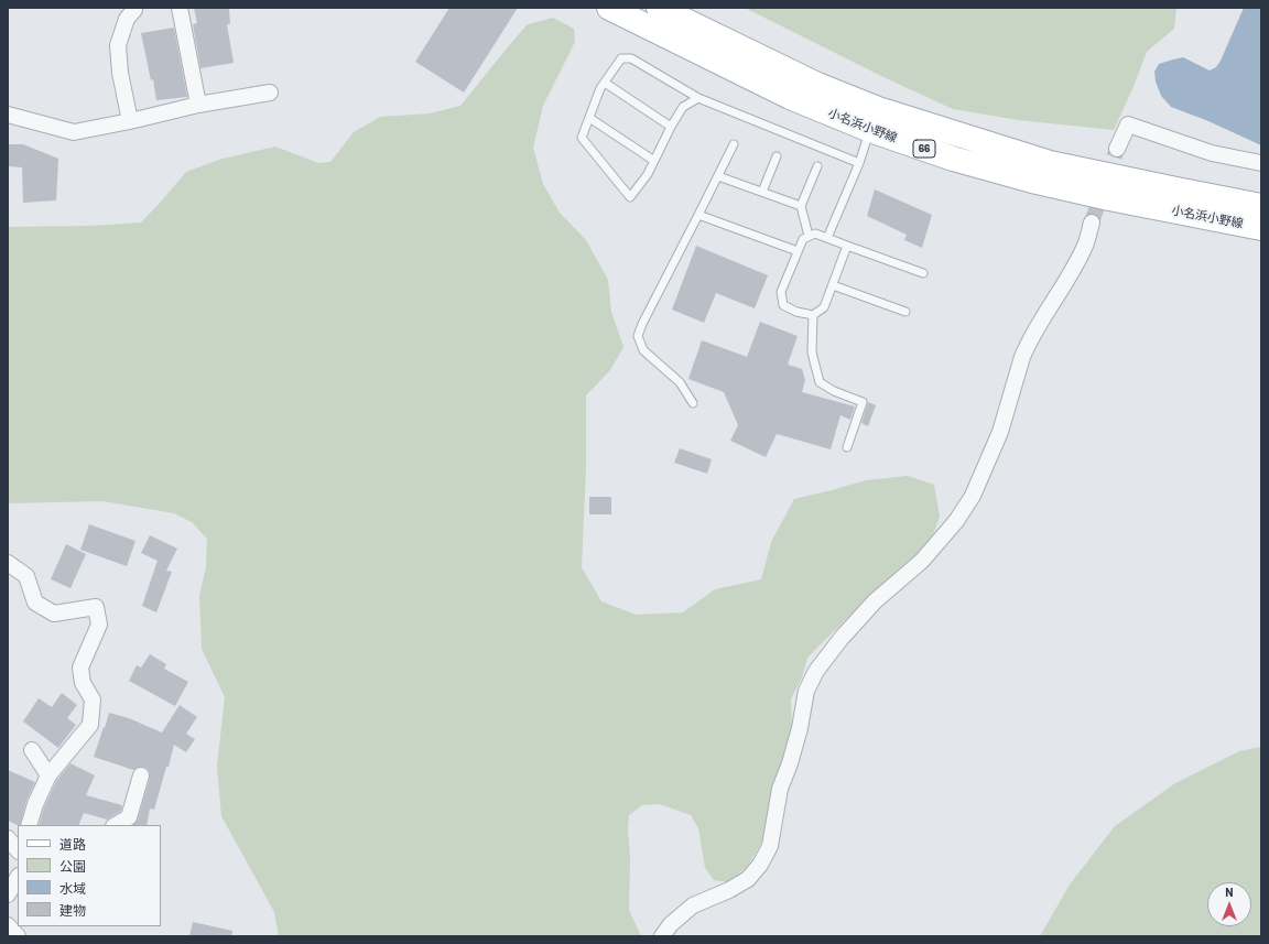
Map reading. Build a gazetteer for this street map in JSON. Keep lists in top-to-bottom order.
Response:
{
  "streets": {
    "main road": ["小名浜小野線", "66"]
  },
  "legend": [
    "道路",
    "公園",
    "水域",
    "建物"
  ],
  "north": "top"
}
